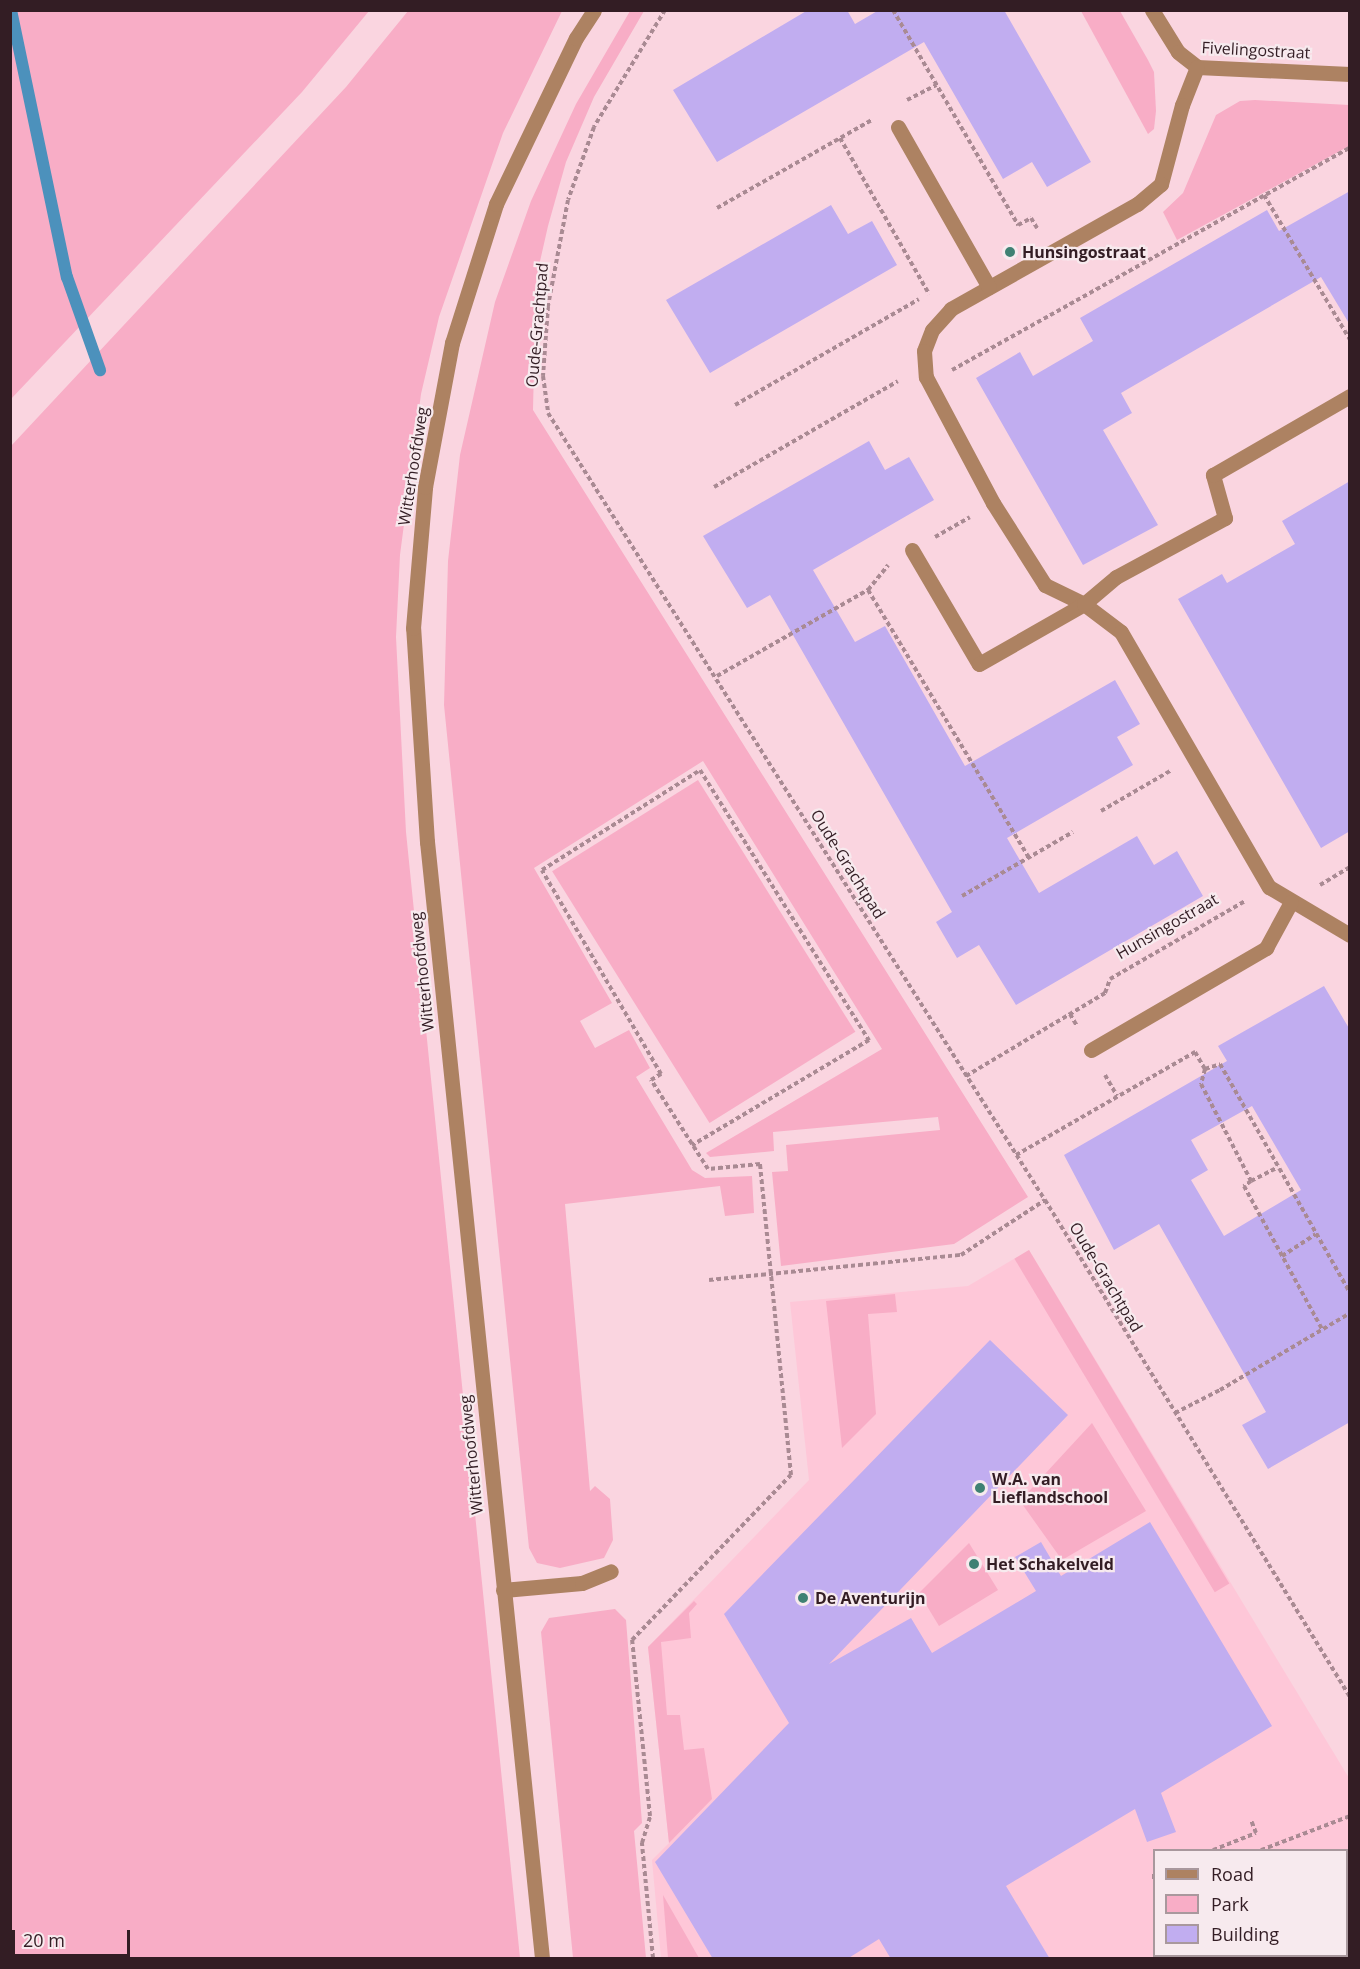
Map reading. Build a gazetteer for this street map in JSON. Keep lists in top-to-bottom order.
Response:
{
  "streets": {
    "street": ["Fivelingostraat", "Witterhoofdweg"],
    "path": ["Oude-Grachtpad", "Hunsingostraat"]
  },
  "crossings": [
    ["Oude-Grachtpad", "Hunsingostraat"]
  ],
  "places": [
    "Hunsingostraat",
    "W.A. van Lieflandschool",
    "Het Schakelveld",
    "De Aventurijn"
  ],
  "legend": ["Road", "Park", "Building"],
  "scale_bar": "20 m"
}
